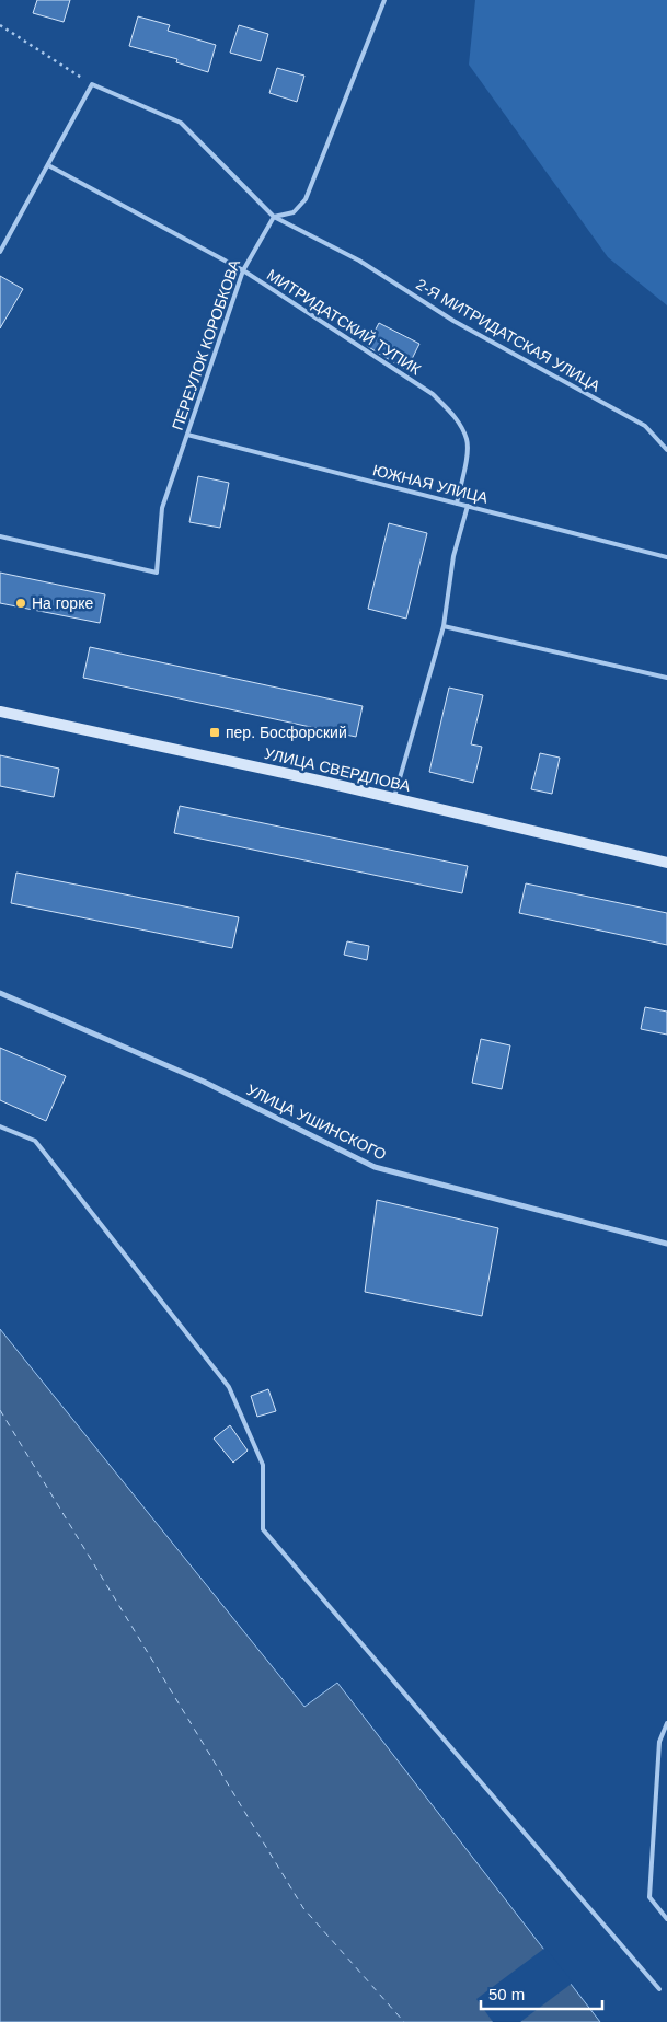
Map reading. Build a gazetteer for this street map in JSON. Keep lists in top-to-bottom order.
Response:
{
  "streets": {
    "main road": ["УЛИЦА СВЕРДЛОВА"],
    "street": ["УЛИЦА УШИНСКОГО"],
    "lane": [
      "МИТРИДАТСКИЙ ТУПИК",
      "2-Я МИТРИДАТСКАЯ УЛИЦА",
      "ПЕРЕУЛОК КОРОБКОВА",
      "ЮЖНАЯ УЛИЦА"
    ]
  },
  "crossings": [
    ["МИТРИДАТСКИЙ ТУПИК", "ПЕРЕУЛОК КОРОБКОВА"],
    ["МИТРИДАТСКИЙ ТУПИК", "ЮЖНАЯ УЛИЦА"],
    ["2-Я МИТРИДАТСКАЯ УЛИЦА", "ПЕРЕУЛОК КОРОБКОВА"],
    ["ПЕРЕУЛОК КОРОБКОВА", "ЮЖНАЯ УЛИЦА"]
  ],
  "places": {
    "other": ["На горке"],
    "transit": ["пер. Босфорский"]
  },
  "scale_bar": "50 m"
}
